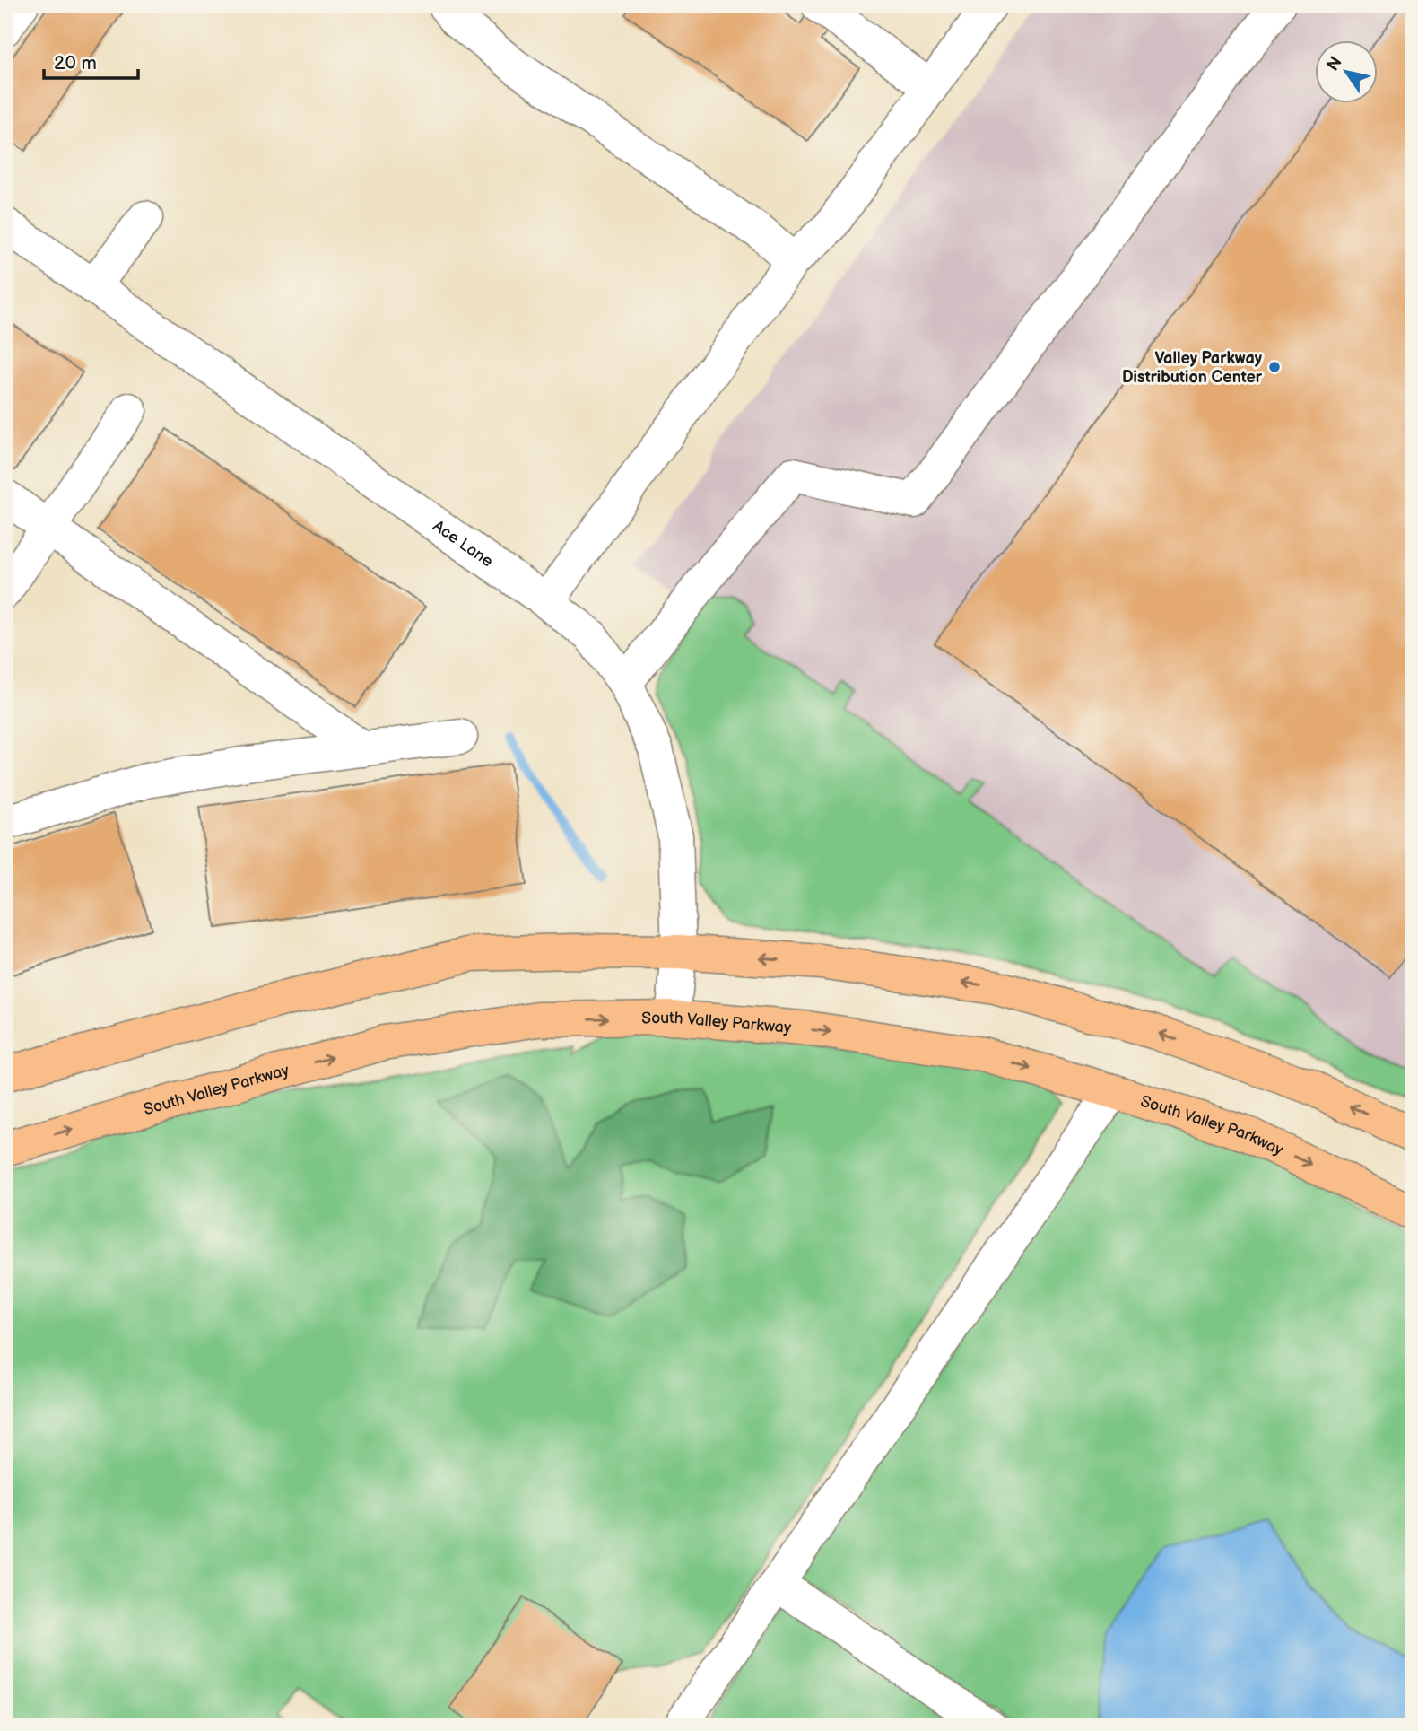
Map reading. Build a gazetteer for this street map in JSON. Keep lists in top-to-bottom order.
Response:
{
  "streets": {
    "main road": ["South Valley Parkway"],
    "street": ["Ace Lane"]
  },
  "crossings": [
    ["Ace Lane", "South Valley Parkway"]
  ],
  "places": ["Valley Parkway Distribution Center"],
  "scale_bar": "20 m",
  "north": "top left"
}
